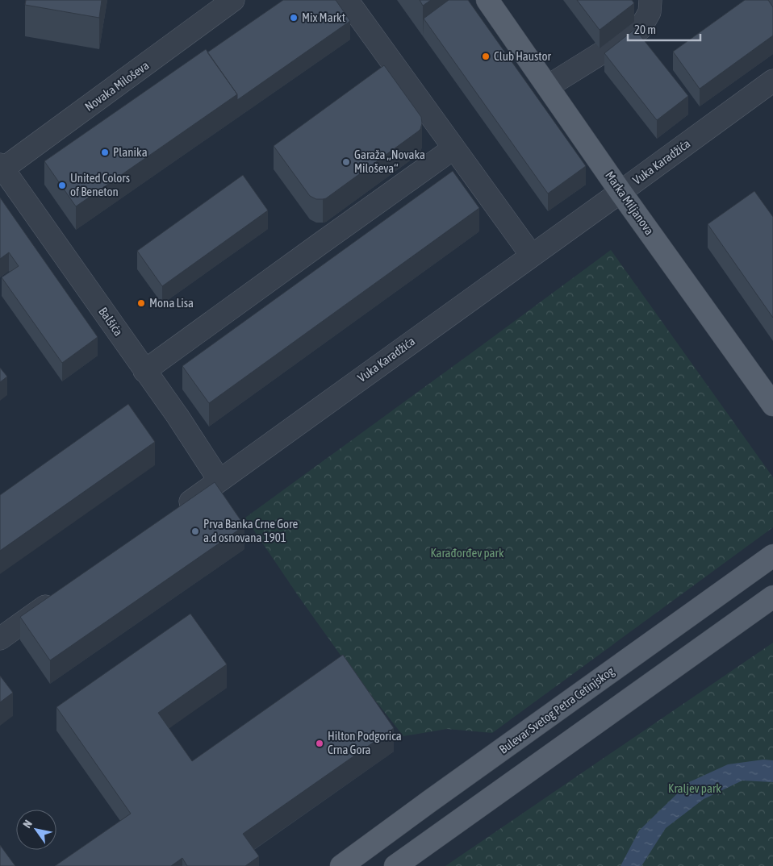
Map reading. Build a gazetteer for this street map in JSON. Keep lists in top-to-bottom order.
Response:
{
  "streets": {
    "main road": ["Marka Miljanova", "Bulevar Svetog Petra Cetinjskog"],
    "street": ["Novaka Miloševa", "Vuka Karadžića", "Balšića"]
  },
  "crossings": [
    ["Novaka Miloševa", "Balšića"],
    ["Vuka Karadžića", "Marka Miljanova"],
    ["Vuka Karadžića", "Balšića"]
  ],
  "parks": ["Karađorđev park", "Kraljev park"],
  "places": [
    "Mix Markt",
    "Club Haustor",
    "Planika",
    "Garaža „Novaka Miloševa“",
    "United Colors of Beneton",
    "Mona Lisa",
    "Prva Banka Crne Gore a.d osnovana 1901",
    "Hilton Podgorica Crna Gora"
  ],
  "scale_bar": "20 m",
  "north": "top left"
}
